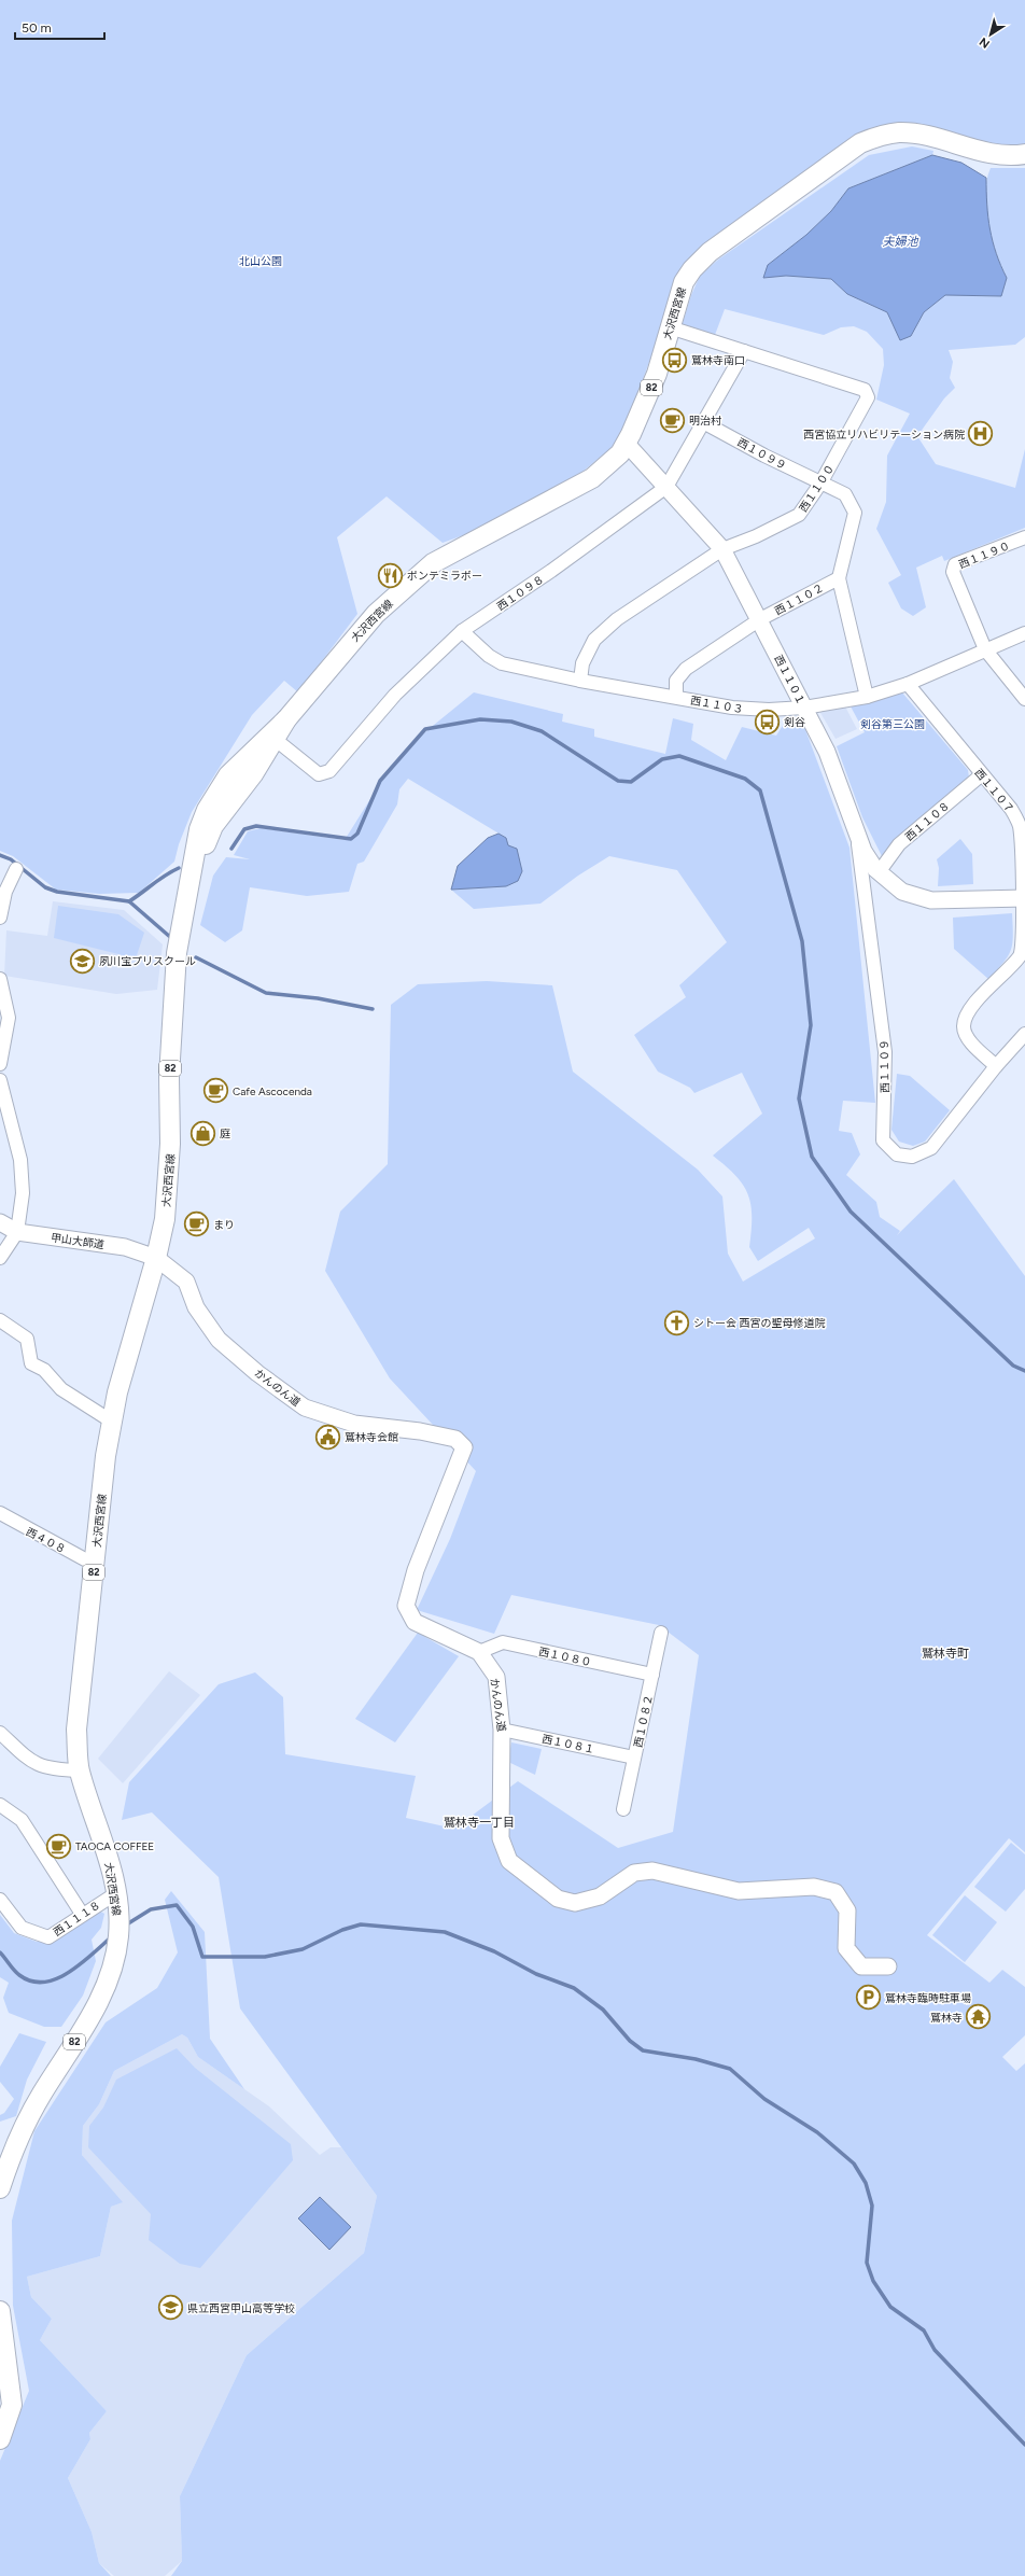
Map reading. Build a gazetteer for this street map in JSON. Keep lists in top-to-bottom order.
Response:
{
  "streets": {
    "main road": ["大沢西宮線", "82"],
    "street": [
      "西１０９９",
      "西１１００",
      "西１１９０",
      "西１０９８",
      "西１１０２",
      "西１１０１",
      "西１１０３",
      "西１１０７",
      "西１１０８",
      "西１１０９",
      "甲山大師道",
      "かんのん道",
      "西４０８",
      "西１０８０",
      "西１０８２",
      "西１０８１",
      "西１１１８"
    ]
  },
  "crossings": [
    ["大沢西宮線", "西１１００"],
    ["大沢西宮線", "西１０９８"],
    ["大沢西宮線", "西１１０１"],
    ["大沢西宮線", "甲山大師道"],
    ["大沢西宮線", "かんのん道"],
    ["大沢西宮線", "西４０８"],
    ["大沢西宮線", "西１１１８"],
    ["西１０９９", "西１１００"],
    ["西１０９９", "西１０９８"],
    ["西１０９９", "西１１０２"],
    ["西１１００", "西１０９８"],
    ["西１１００", "西１１０１"],
    ["西１１００", "西１１０３"],
    ["西１１９０", "西１１０３"],
    ["西１０９８", "西１１０１"],
    ["西１０９８", "西１１０３"],
    ["西１１０２", "西１１０１"],
    ["西１１０２", "西１１０３"],
    ["西１１０１", "西１１０３"],
    ["西１１０１", "西１１０７"],
    ["西１１０１", "西１１０８"],
    ["西１１０１", "西１１０９"],
    ["西１１０３", "西１１０７"],
    ["西１１０７", "西１１０８"],
    ["西１１０７", "西１１０９"],
    ["甲山大師道", "かんのん道"],
    ["かんのん道", "西１０８０"],
    ["かんのん道", "西１０８１"],
    ["西１０８０", "西１０８２"],
    ["西１０８２", "西１０８１"]
  ],
  "districts": ["鷲林寺町", "鷲林寺一丁目"],
  "water": ["夫婦池"],
  "parks": ["北山公園", "剣谷第三公園"],
  "places": {
    "bus stop": ["鷲林寺南口", "剣谷"],
    "cafe": [
      "明治村",
      "Cafe Ascocenda",
      "まり",
      "TAOCA COFFEE"
    ],
    "hospital": ["西宮協立リハビリテーション病院"],
    "restaurant": ["ポンテミラボー"],
    "school or university": ["夙川宝プリスクール", "県立西宮甲山高等学校"],
    "shop": ["庭"],
    "church": ["シトー会 西宮の聖母修道院"],
    "public building": ["鷲林寺会館"],
    "parking": ["鷲林寺臨時駐車場"],
    "temple": ["鷲林寺"]
  },
  "scale_bar": "50 m",
  "north": "bottom left"
}
